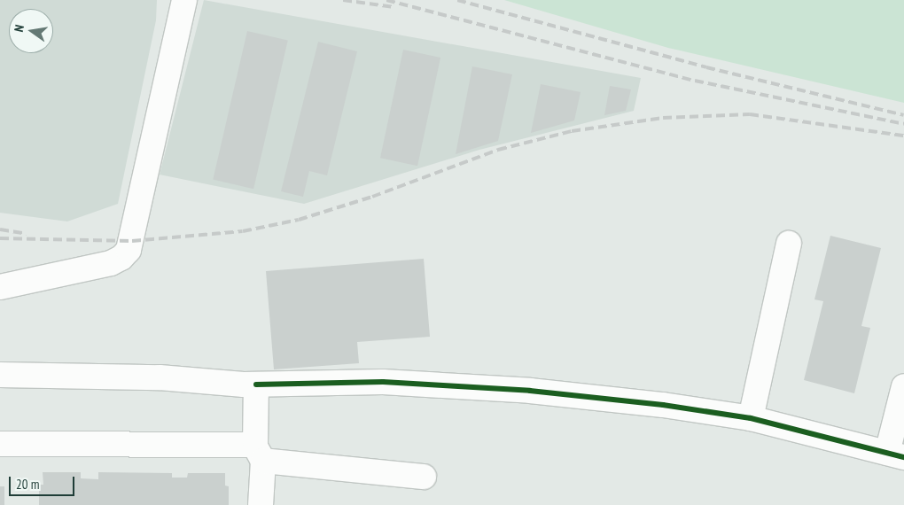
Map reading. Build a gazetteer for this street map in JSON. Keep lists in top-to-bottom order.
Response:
{
  "scale_bar": "20 m",
  "north": "left"
}
